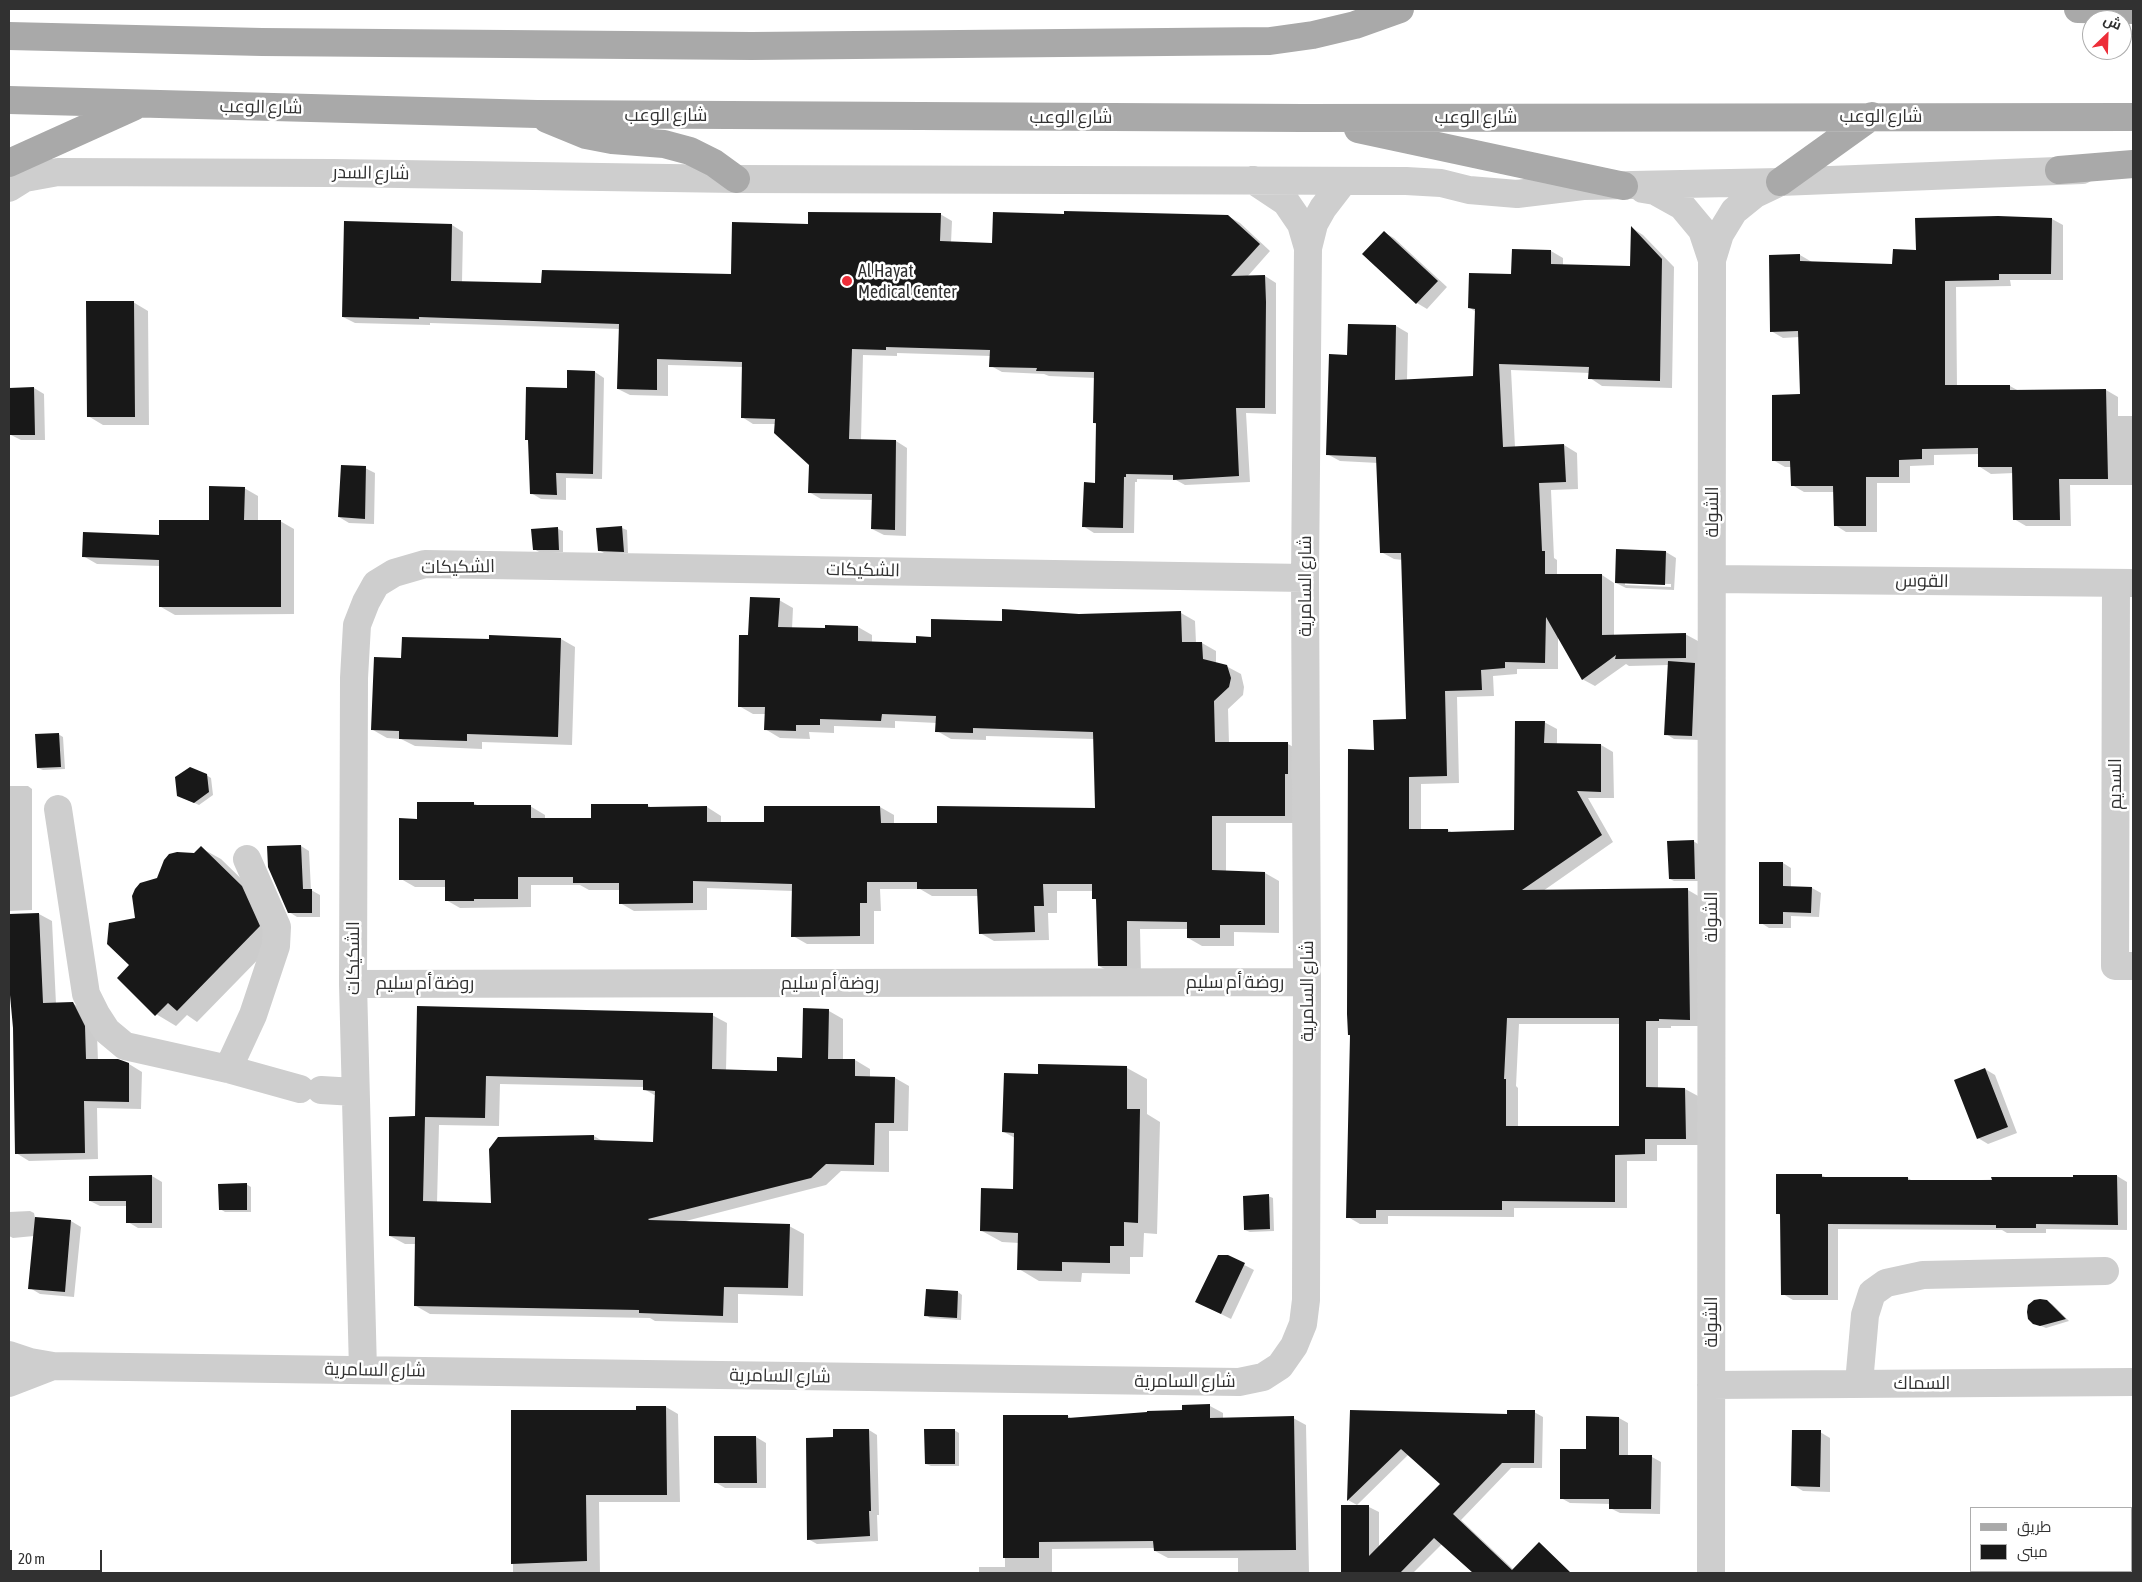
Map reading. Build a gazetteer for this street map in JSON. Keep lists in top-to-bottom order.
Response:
{
  "streets": {
    "main road": ["شارع الوعب"],
    "street": [
      "شارع السدر",
      "الشولة",
      "الشكيكات",
      "القوس",
      "شارع السامرية",
      "السديم",
      "روضة أم سليم",
      "السماك"
    ]
  },
  "crossings": [
    ["الشولة", "القوس"],
    ["الشولة", "السماك"],
    ["الشكيكات", "شارع السامرية"],
    ["الشكيكات", "روضة أم سليم"],
    ["القوس", "السديم"],
    ["شارع السامرية", "روضة أم سليم"]
  ],
  "places": ["Al Hayat Medical Center"],
  "legend": ["طريق", "مبنى"],
  "scale_bar": "20 m",
  "north": "top right"
}
